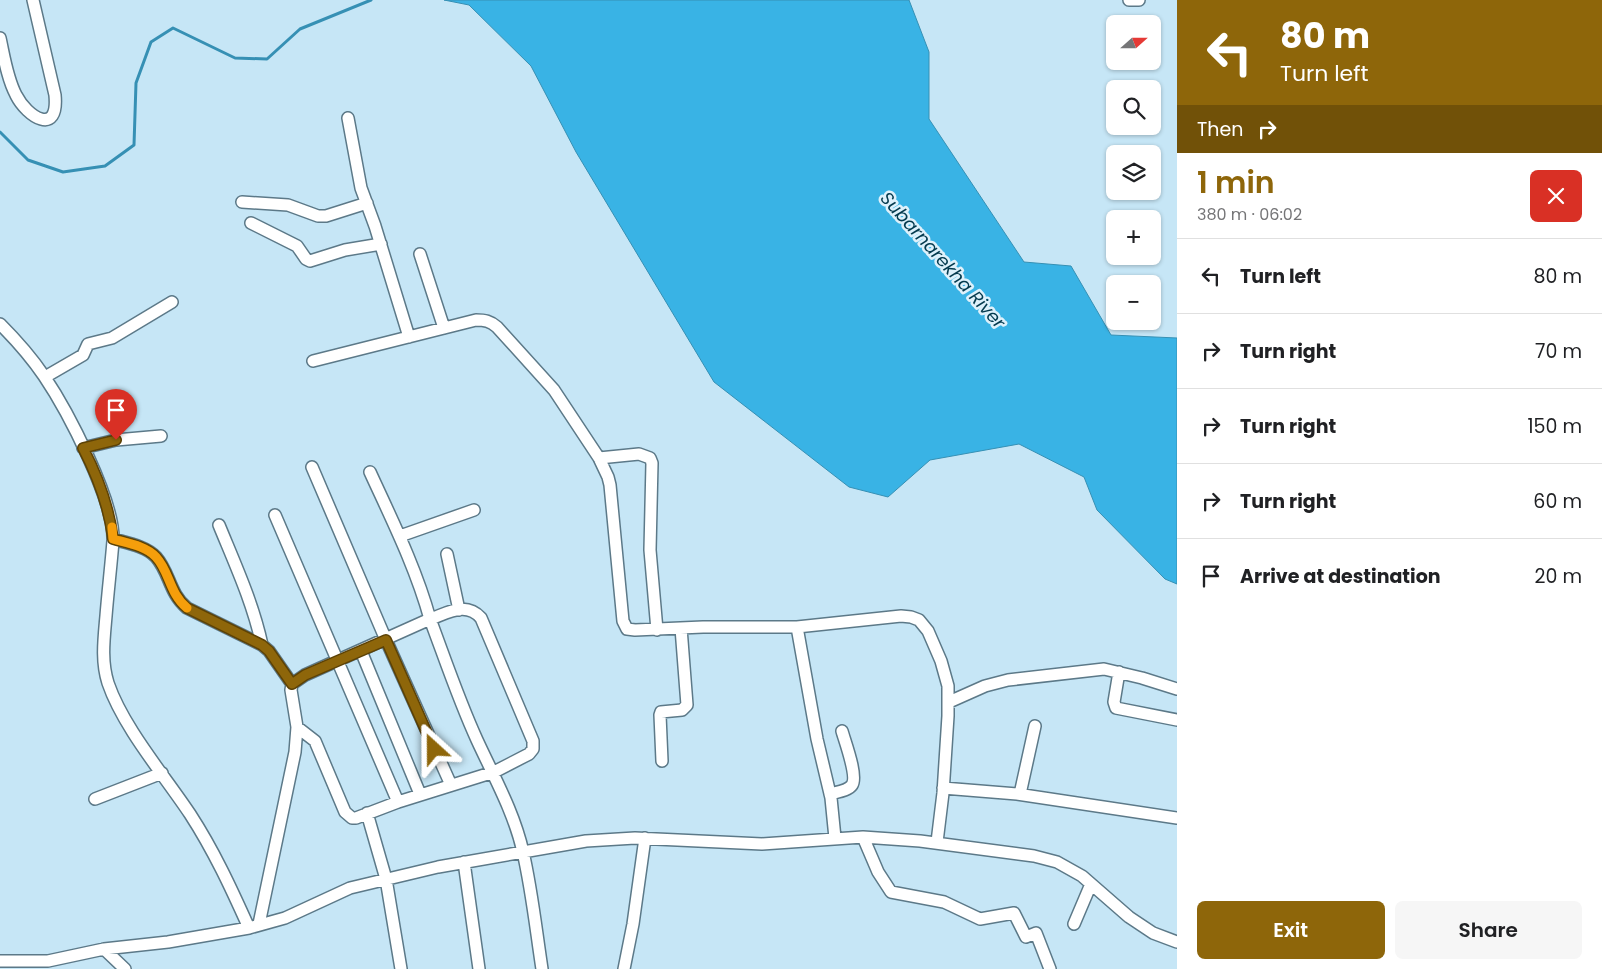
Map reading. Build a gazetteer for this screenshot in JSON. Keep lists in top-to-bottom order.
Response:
{
  "water": ["Subarnarekha River"],
  "north": "right",
  "page": {
    "turn": ["80 m", "Turn left"],
    "map_buttons": ["+", "−"],
    "then": "Then",
    "heading": ["1 min", "380 m · 06:02"],
    "list": [
      {
        "name": "Turn left",
        "value": "80 m"
      },
      {
        "name": "Turn right",
        "value": "70 m"
      },
      {
        "name": "Turn right",
        "value": "150 m"
      },
      {
        "name": "Turn right",
        "value": "60 m"
      },
      {
        "name": "Arrive at destination",
        "value": "20 m"
      }
    ],
    "buttons": ["Exit", "Share"]
  }
}
